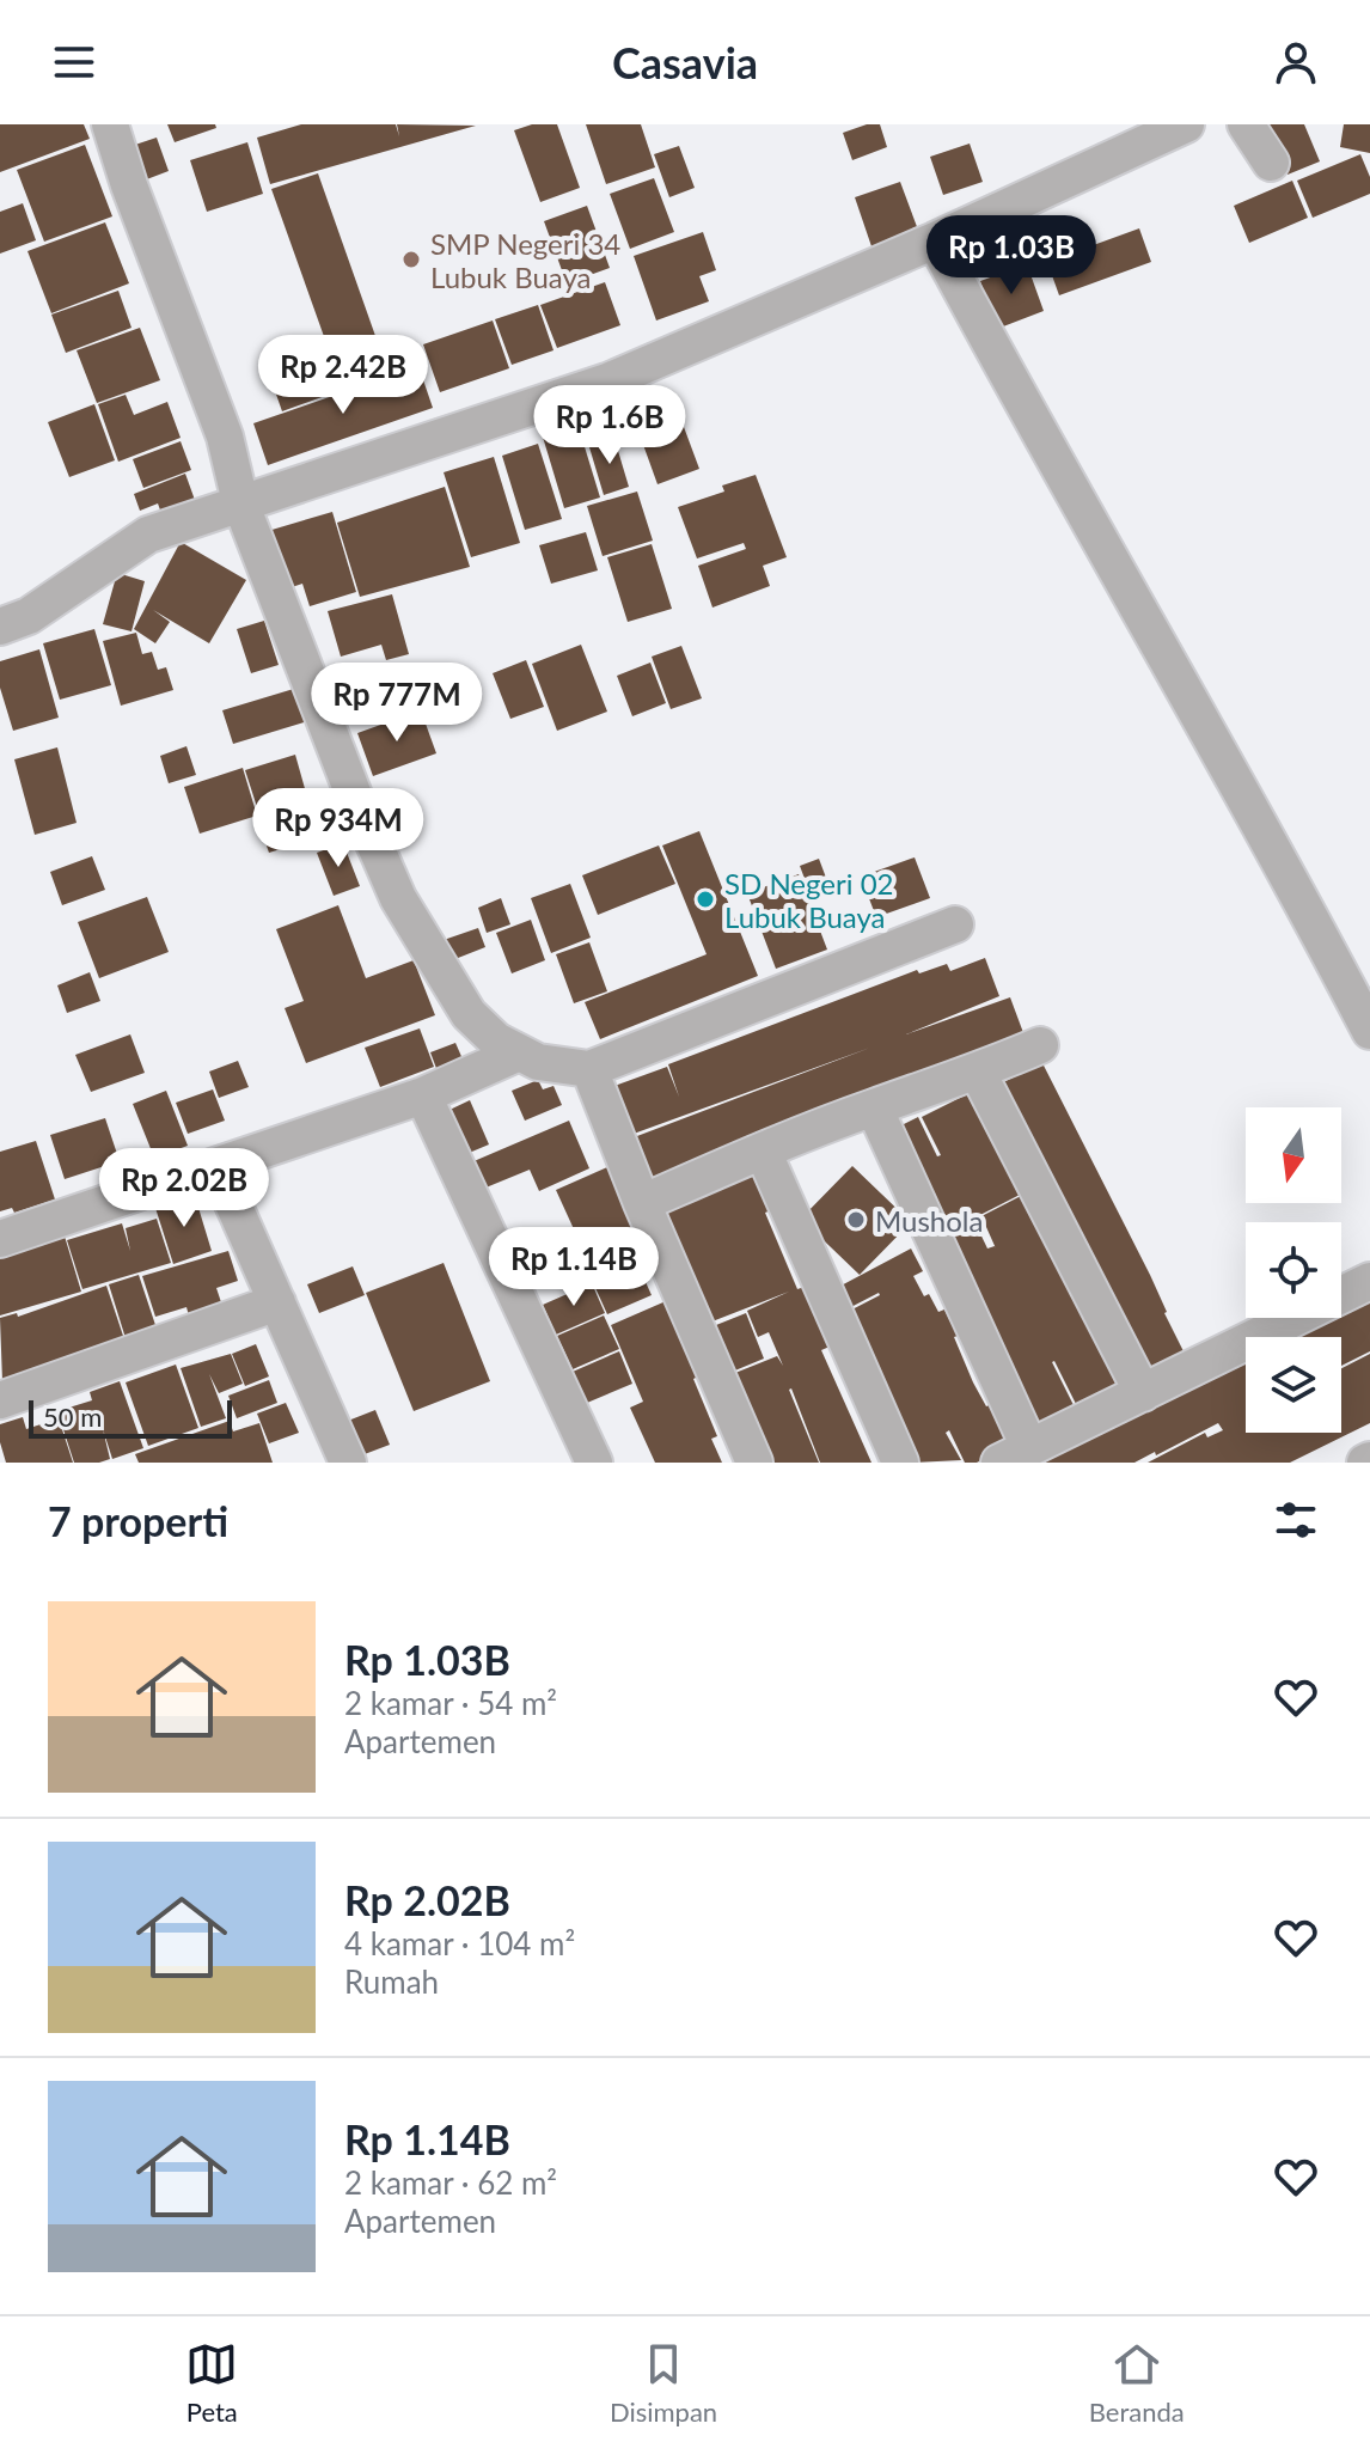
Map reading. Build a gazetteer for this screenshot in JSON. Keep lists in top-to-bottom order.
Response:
{
  "places": ["SMP Negeri 34 Lubuk Buaya", "SD Negeri 02 Lubuk Buaya", "Mushola"],
  "scale_bar": "50 m",
  "north": "bottom",
  "page": {
    "header": "Casavia",
    "price": [
      "Rp 1.03B",
      "Rp 2.42B",
      "Rp 1.6B",
      "Rp 777M",
      "Rp 934M",
      "Rp 2.02B",
      "Rp 1.14B"
    ],
    "scale": "50 m",
    "heading": "7 properti",
    "list": [
      {
        "name": "Rp 1.03B",
        "note": "2 kamar · 54 m² · Apartemen"
      },
      {
        "name": "Rp 2.02B",
        "note": "4 kamar · 104 m² · Rumah"
      },
      {
        "name": "Rp 1.14B",
        "note": "2 kamar · 62 m² · Apartemen"
      }
    ],
    "tabs": ["Peta", "Disimpan", "Beranda"]
  }
}
